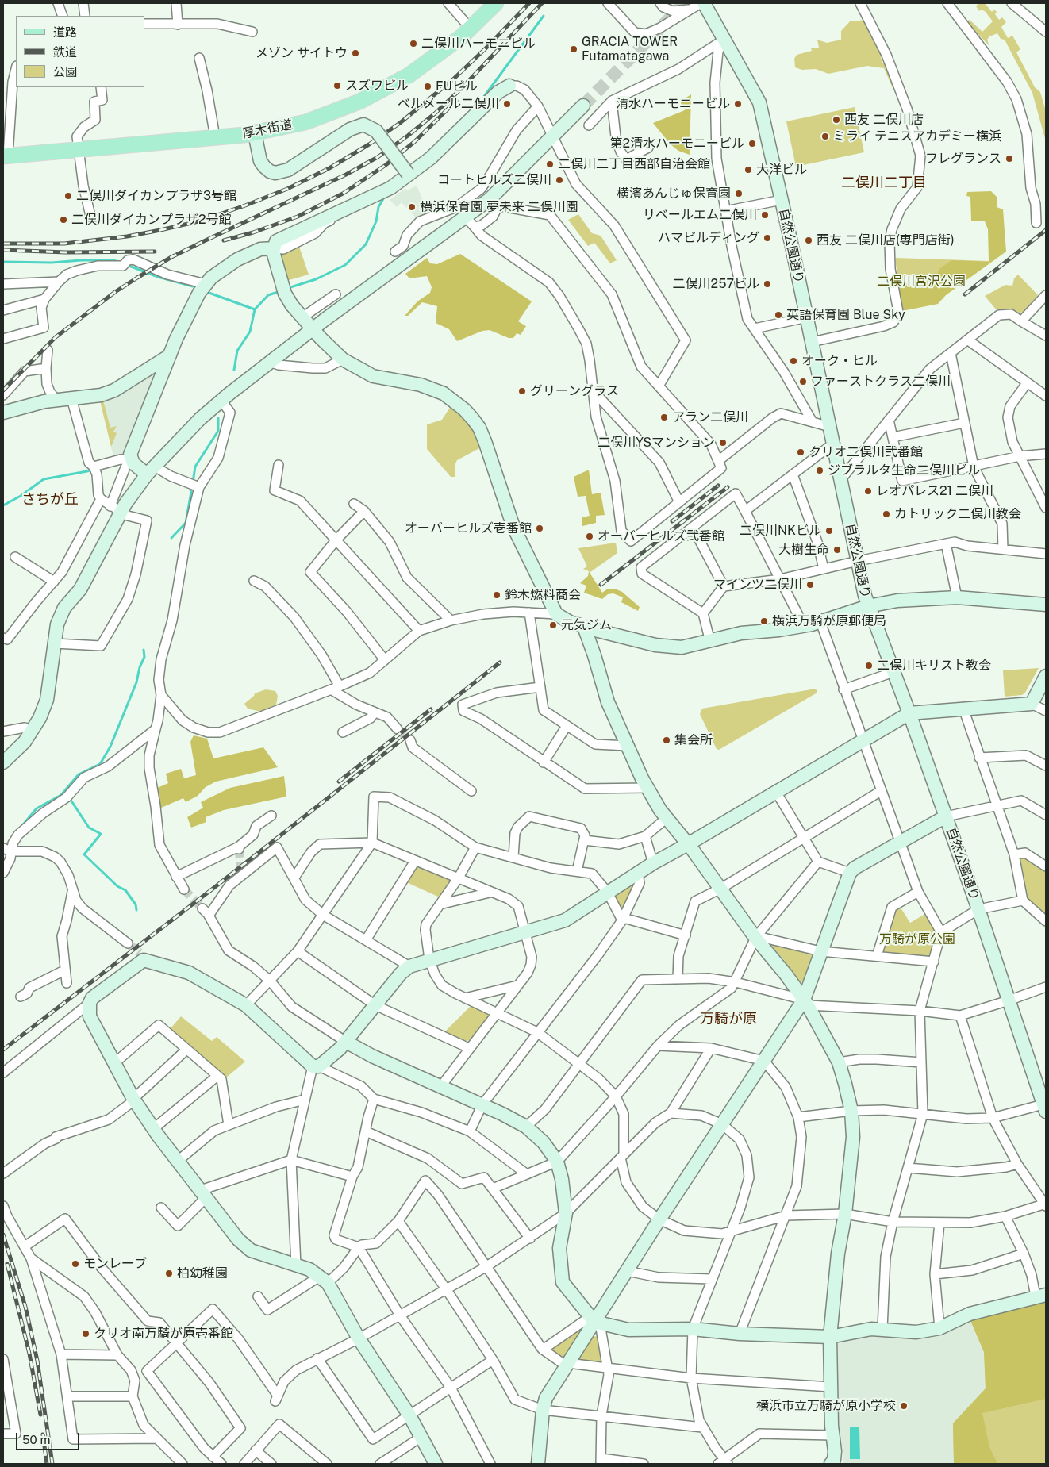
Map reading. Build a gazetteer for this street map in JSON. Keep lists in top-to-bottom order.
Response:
{
  "streets": {
    "main road": ["厚木街道"],
    "street": ["自然公園通り"]
  },
  "districts": ["二俣川二丁目", "さちが丘", "万騎が原"],
  "parks": ["二俣川宮沢公園", "万騎が原公園"],
  "places": [
    "二俣川ハーモニビル",
    "GRACIA TOWER Futamatagawa",
    "メゾン サイトウ",
    "スズワビル",
    "FUビル",
    "ベルメール二俣川",
    "清水ハーモニービル",
    "西友 二俣川店",
    "ミライ テニスアカデミー横浜",
    "第2清水ハーモニービル",
    "フレグランス",
    "二俣川二丁目西部自治会館",
    "大洋ビル",
    "コートヒルズ二俣川",
    "横濱あんじゅ保育園",
    "二俣川ダイカンプラザ3号館",
    "横浜保育園 夢未来 二俣川園",
    "リベールエム二俣川",
    "二俣川ダイカンプラザ2号館",
    "ハマビルディング",
    "西友 二俣川店(専門店街)",
    "二俣川257ビル",
    "英語保育園 Blue Sky",
    "オーク・ヒル",
    "ファーストクラス二俣川",
    "グリーングラス",
    "アラン二俣川",
    "二俣川YSマンション",
    "クリオ二俣川弐番館",
    "ジブラルタ生命二俣川ビル",
    "レオパレス21 二俣川",
    "カトリック二俣川教会",
    "オーバーヒルズ壱番館",
    "二俣川NKビル",
    "オーバーヒルズ弐番館",
    "大樹生命",
    "マインツ二俣川",
    "鈴木燃料商会",
    "横浜万騎が原郵便局",
    "元気ジム",
    "二俣川キリスト教会",
    "集会所",
    "モンレーブ",
    "柏幼稚園",
    "クリオ南万騎が原壱番館",
    "横浜市立万騎が原小学校"
  ],
  "legend": ["道路", "鉄道", "公園"],
  "scale_bar": "50 m"
}
